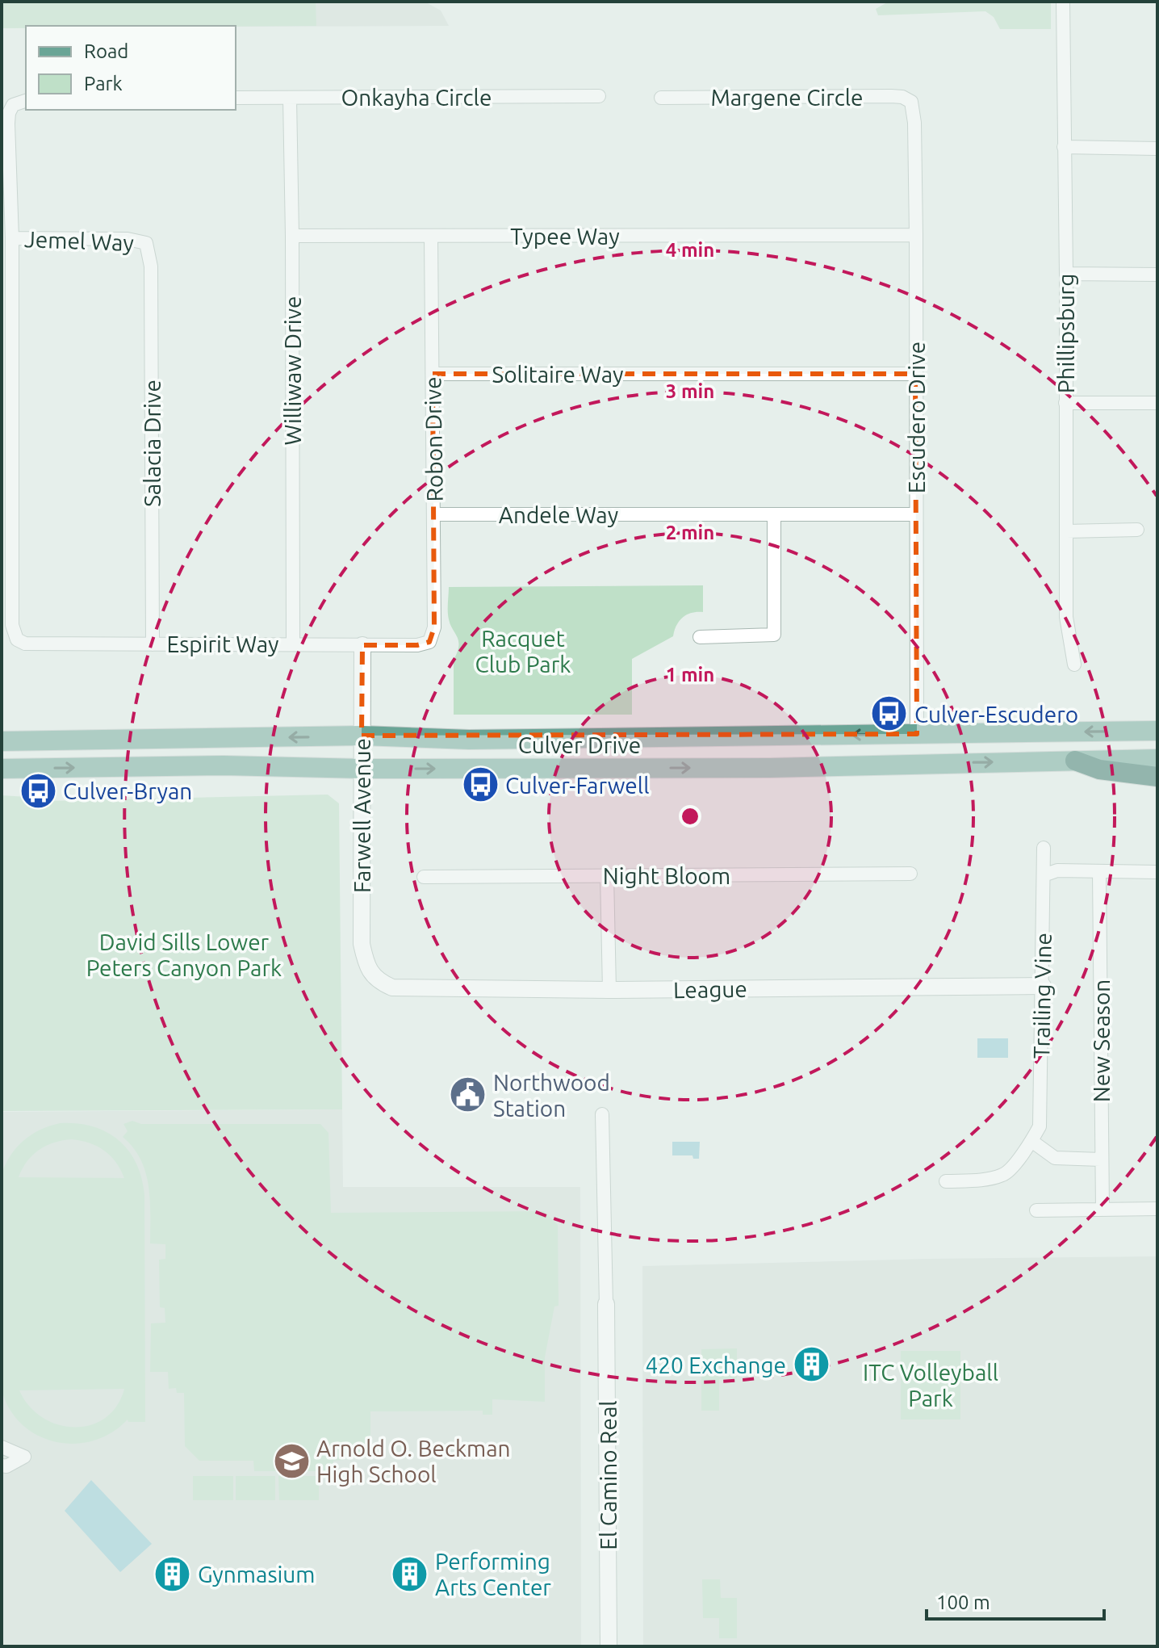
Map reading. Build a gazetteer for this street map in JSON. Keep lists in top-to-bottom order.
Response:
{
  "streets": {
    "main road": ["Culver Drive"],
    "street": [
      "Onkayha Circle",
      "Margene Circle",
      "Typee Way",
      "Jemel Way",
      "Phillipsburg",
      "Williwaw Drive",
      "Solitaire Way",
      "Escudero Drive",
      "Robon Drive",
      "Salacia Drive",
      "Andele Way",
      "Espirit Way",
      "Farwell Avenue",
      "Night Bloom",
      "League",
      "Trailing Vine",
      "New Season",
      "El Camino Real"
    ]
  },
  "crossings": [
    ["Onkayha Circle", "Williwaw Drive"],
    ["Margene Circle", "Escudero Drive"],
    ["Typee Way", "Williwaw Drive"],
    ["Typee Way", "Escudero Drive"],
    ["Typee Way", "Robon Drive"],
    ["Jemel Way", "Salacia Drive"],
    ["Williwaw Drive", "Espirit Way"],
    ["Solitaire Way", "Escudero Drive"],
    ["Solitaire Way", "Robon Drive"],
    ["Escudero Drive", "Andele Way"],
    ["Escudero Drive", "Culver Drive"],
    ["Robon Drive", "Andele Way"],
    ["Robon Drive", "Espirit Way"],
    ["Salacia Drive", "Espirit Way"],
    ["Espirit Way", "Farwell Avenue"],
    ["Culver Drive", "Farwell Avenue"],
    ["Farwell Avenue", "League"],
    ["League", "Trailing Vine"]
  ],
  "parks": ["Racquet Club Park", "David Sills Lower Peters Canyon Park", "ITC Volleyball Park"],
  "places": {
    "bus stop": ["Culver-Escudero", "Culver-Farwell", "Culver-Bryan"],
    "public building": ["Northwood Station"],
    "building": ["420 Exchange", "Gynmasium", "Performing Arts Center"],
    "school or university": ["Arnold O. Beckman High School"]
  },
  "legend": ["Road", "Park"],
  "scale_bar": "100 m",
  "rings": [
    "4 min",
    "3 min",
    "2 min",
    "1 min"
  ]
}
